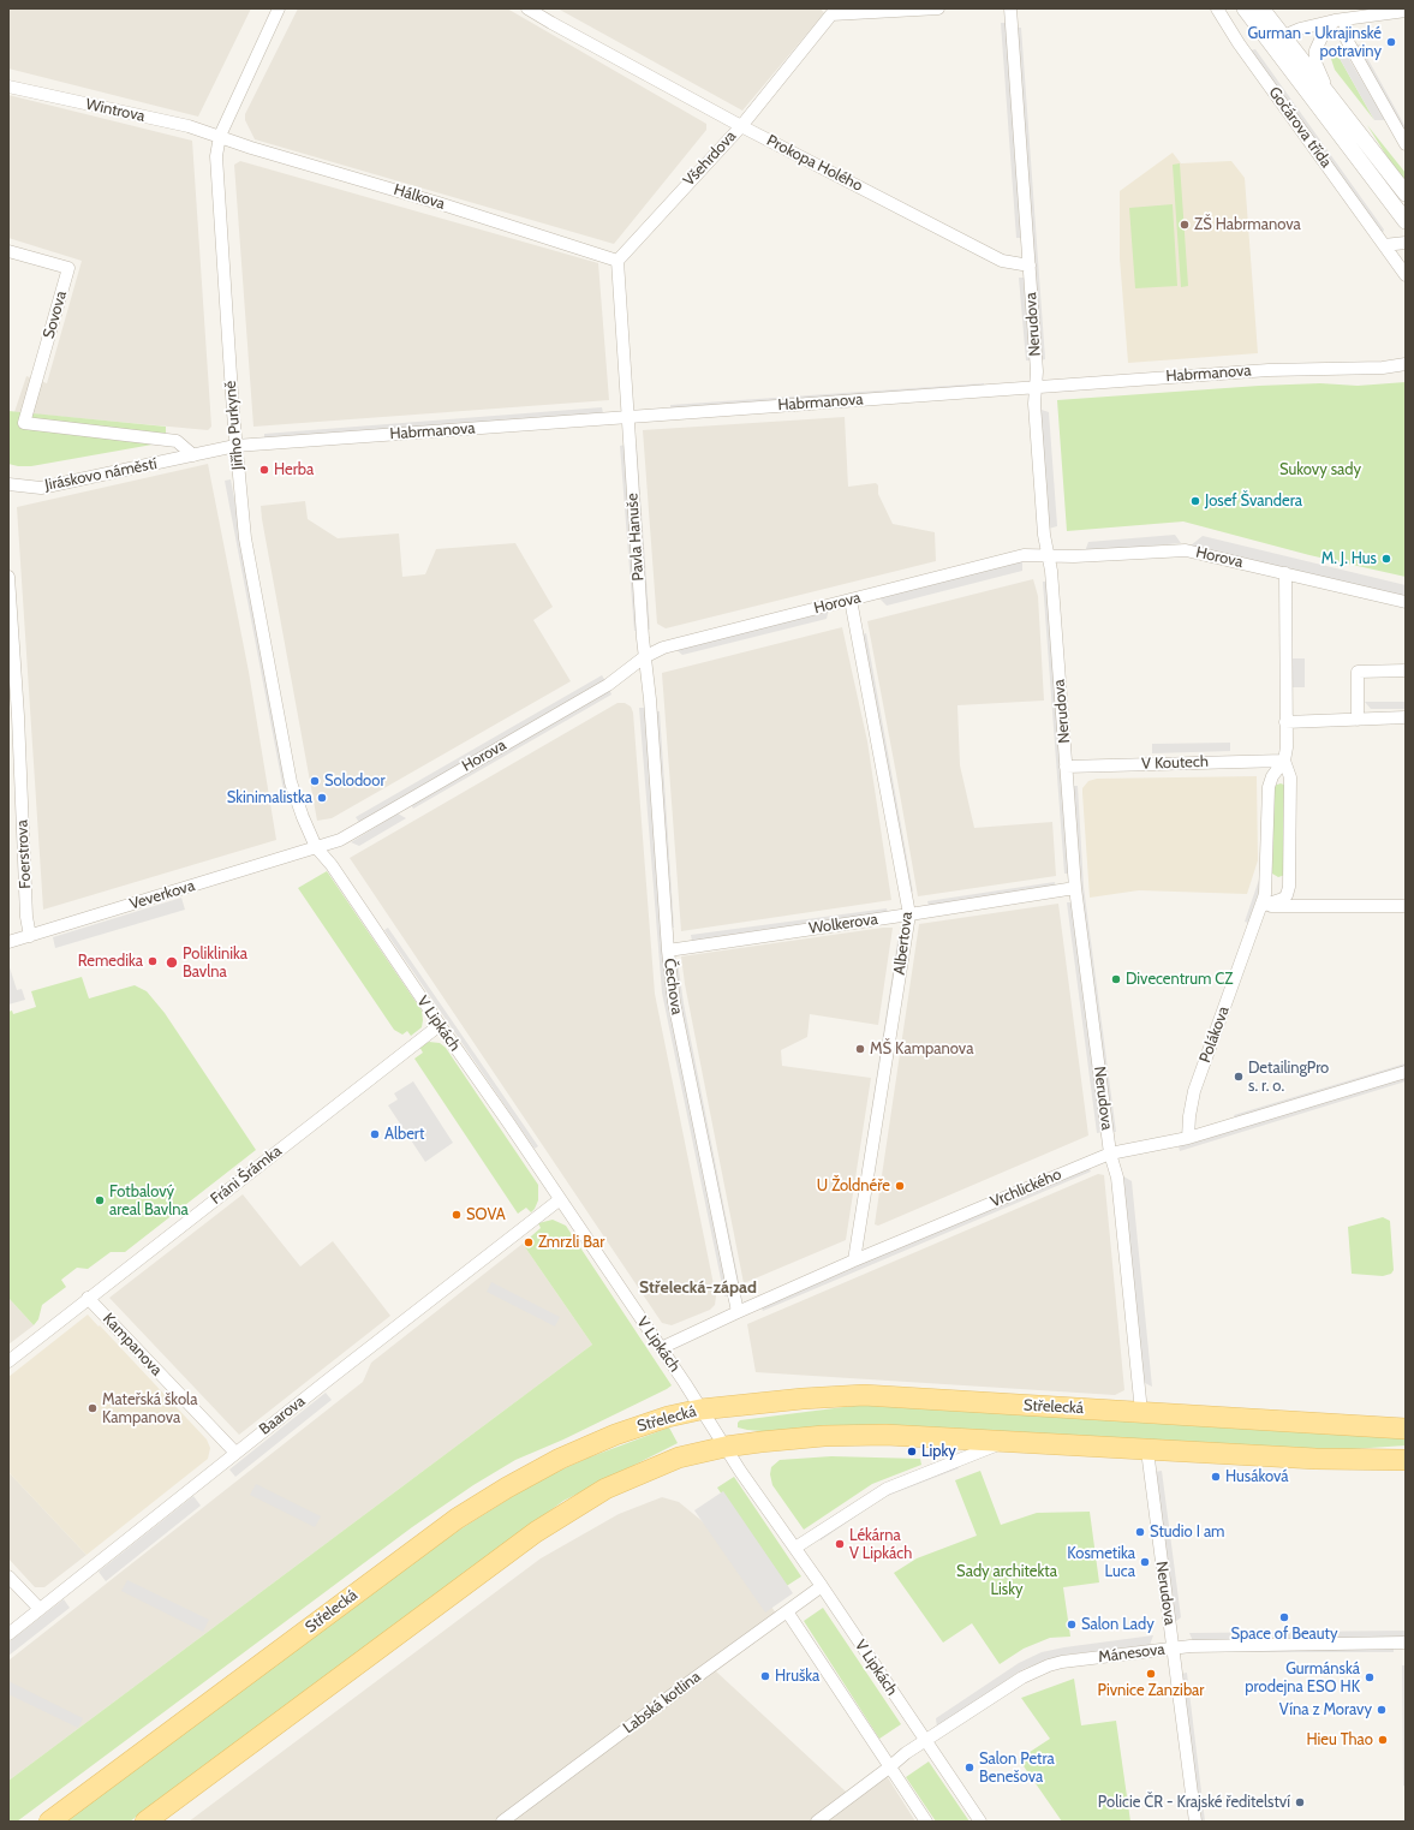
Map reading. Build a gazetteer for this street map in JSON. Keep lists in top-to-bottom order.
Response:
{
  "streets": {
    "main road": ["Střelecká"],
    "street": [
      "Wintrova",
      "Gočárova třída",
      "Všehrdova",
      "Prokopa Holého",
      "Hálkova",
      "Sovova",
      "Nerudova",
      "Habrmanova",
      "Jiřího Purkyně",
      "Jiráskovo náměstí",
      "Pavla Hanuše",
      "Horova",
      "V Koutech",
      "Foerstrova",
      "Veverkova",
      "Wolkerova",
      "Albertova",
      "Čechova",
      "V Lipkách",
      "Polákova",
      "Fráni Šrámka",
      "Vrchlického",
      "Kampanova",
      "Baarova",
      "Mánesova",
      "Labská kotlina"
    ]
  },
  "crossings": [
    ["Wintrova", "Hálkova"],
    ["Wintrova", "Jiřího Purkyně"],
    ["Všehrdova", "Prokopa Holého"],
    ["Všehrdova", "Hálkova"],
    ["Prokopa Holého", "Nerudova"],
    ["Hálkova", "Jiřího Purkyně"],
    ["Sovova", "Jiráskovo náměstí"],
    ["Nerudova", "Habrmanova"],
    ["Nerudova", "Horova"],
    ["Nerudova", "V Koutech"],
    ["Nerudova", "Wolkerova"],
    ["Nerudova", "Vrchlického"],
    ["Nerudova", "Střelecká"],
    ["Nerudova", "Mánesova"],
    ["Habrmanova", "Jiřího Purkyně"],
    ["Habrmanova", "Jiráskovo náměstí"],
    ["Habrmanova", "Pavla Hanuše"],
    ["Jiřího Purkyně", "Jiráskovo náměstí"],
    ["Jiřího Purkyně", "Horova"],
    ["Jiřího Purkyně", "Veverkova"],
    ["Jiřího Purkyně", "V Lipkách"],
    ["Pavla Hanuše", "Horova"],
    ["Pavla Hanuše", "Čechova"],
    ["Horova", "Veverkova"],
    ["Horova", "Albertova"],
    ["Horova", "Čechova"],
    ["Horova", "V Lipkách"],
    ["Foerstrova", "Veverkova"],
    ["Veverkova", "V Lipkách"],
    ["Wolkerova", "Albertova"],
    ["Wolkerova", "Čechova"],
    ["Albertova", "Vrchlického"],
    ["Čechova", "Vrchlického"],
    ["V Lipkách", "Fráni Šrámka"],
    ["V Lipkách", "Vrchlického"],
    ["V Lipkách", "Střelecká"],
    ["V Lipkách", "Baarova"],
    ["V Lipkách", "Mánesova"],
    ["V Lipkách", "Labská kotlina"],
    ["Polákova", "Vrchlického"],
    ["Fráni Šrámka", "Kampanova"],
    ["Kampanova", "Baarova"]
  ],
  "districts": ["Střelecká-západ"],
  "parks": ["Sukovy sady", "Sady architekta Lisky"],
  "places": [
    "Gurman - Ukrajinské potraviny",
    "ZŠ Habrmanova",
    "Herba",
    "Josef Švandera",
    "M. J. Hus",
    "Solodoor",
    "Skinimalistka",
    "Remedika",
    "Poliklinika Bavlna",
    "Divecentrum CZ",
    "MŠ Kampanova",
    "DetailingPro s. r. o.",
    "Albert",
    "U Žoldnéře",
    "Fotbalový areal Bavlna",
    "SOVA",
    "Zmrzli Bar",
    "Mateřská škola Kampanova",
    "Lipky",
    "Husáková",
    "Studio I am",
    "Lékárna V Lipkách",
    "Kosmetika Luca",
    "Space of Beauty",
    "Salon Lady",
    "Pivnice Zanzibar",
    "Hruška",
    "Gurmánská prodejna ESO HK",
    "Vína z Moravy",
    "Hieu Thao",
    "Salon Petra Benešova",
    "Policie ČR - Krajské ředitelství"
  ]
}
